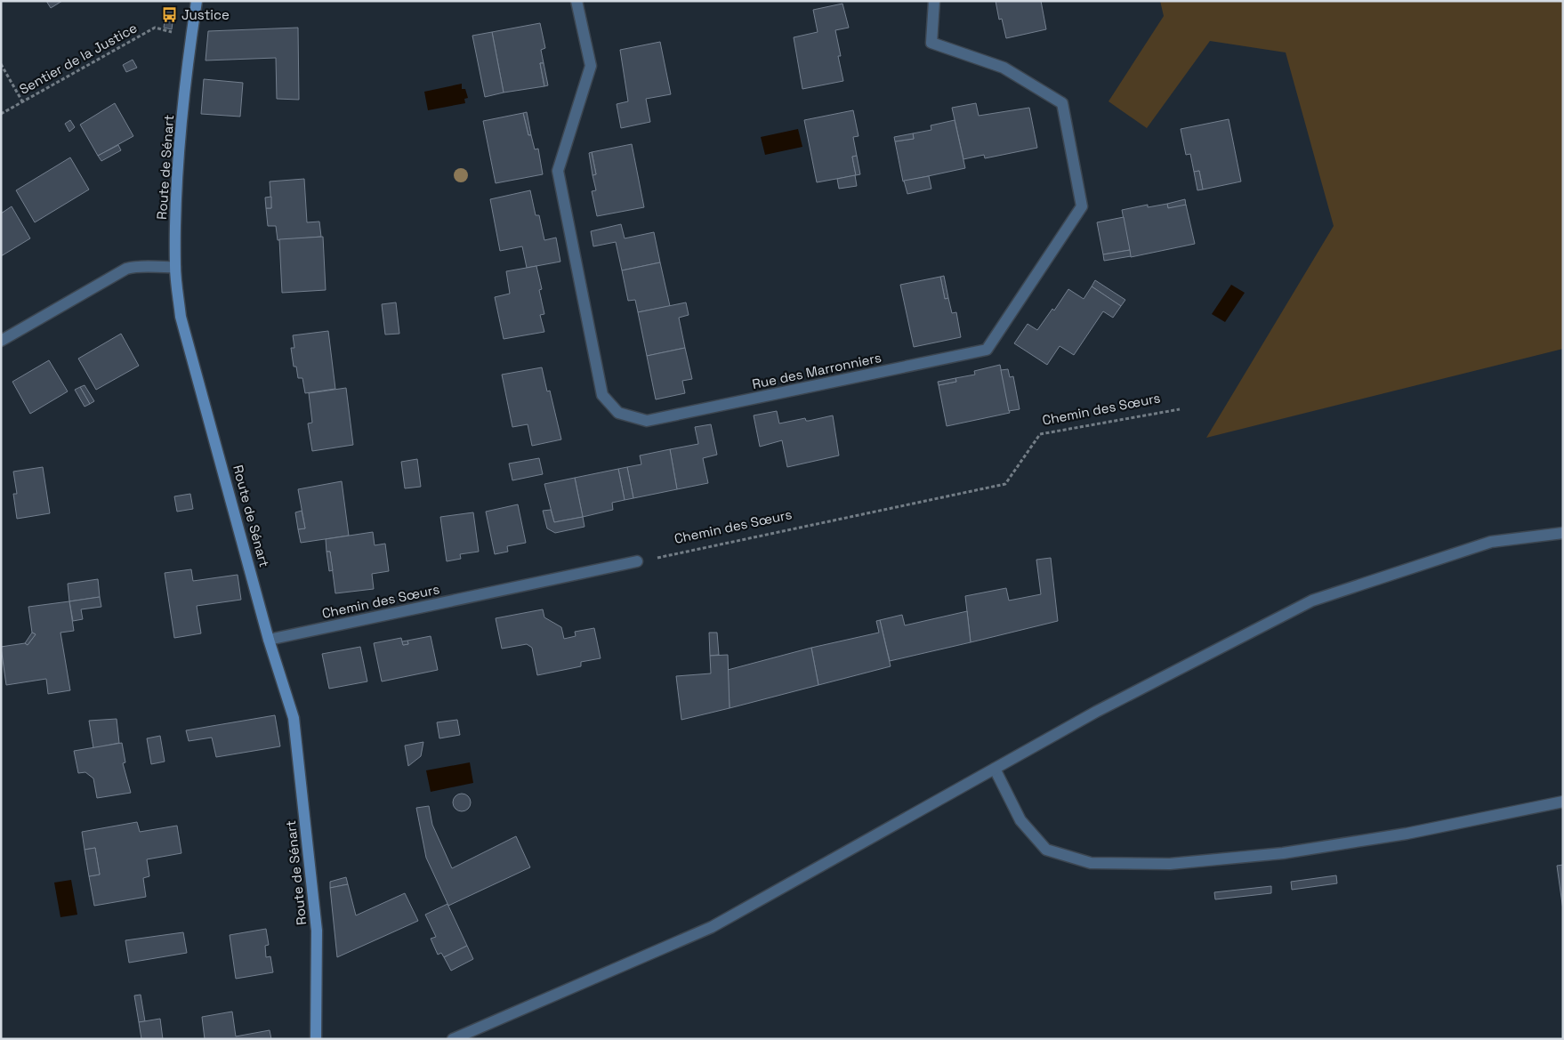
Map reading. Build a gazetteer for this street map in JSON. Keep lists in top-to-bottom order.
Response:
{
  "streets": {
    "street": ["Route de Sénart", "Rue des Marronniers", "Chemin des Sœurs"],
    "path": ["Sentier de la Justice"]
  },
  "crossings": [
    ["Sentier de la Justice", "Route de Sénart"],
    ["Route de Sénart", "Chemin des Sœurs"]
  ],
  "places": {
    "bus stop": ["Justice"]
  }
}
